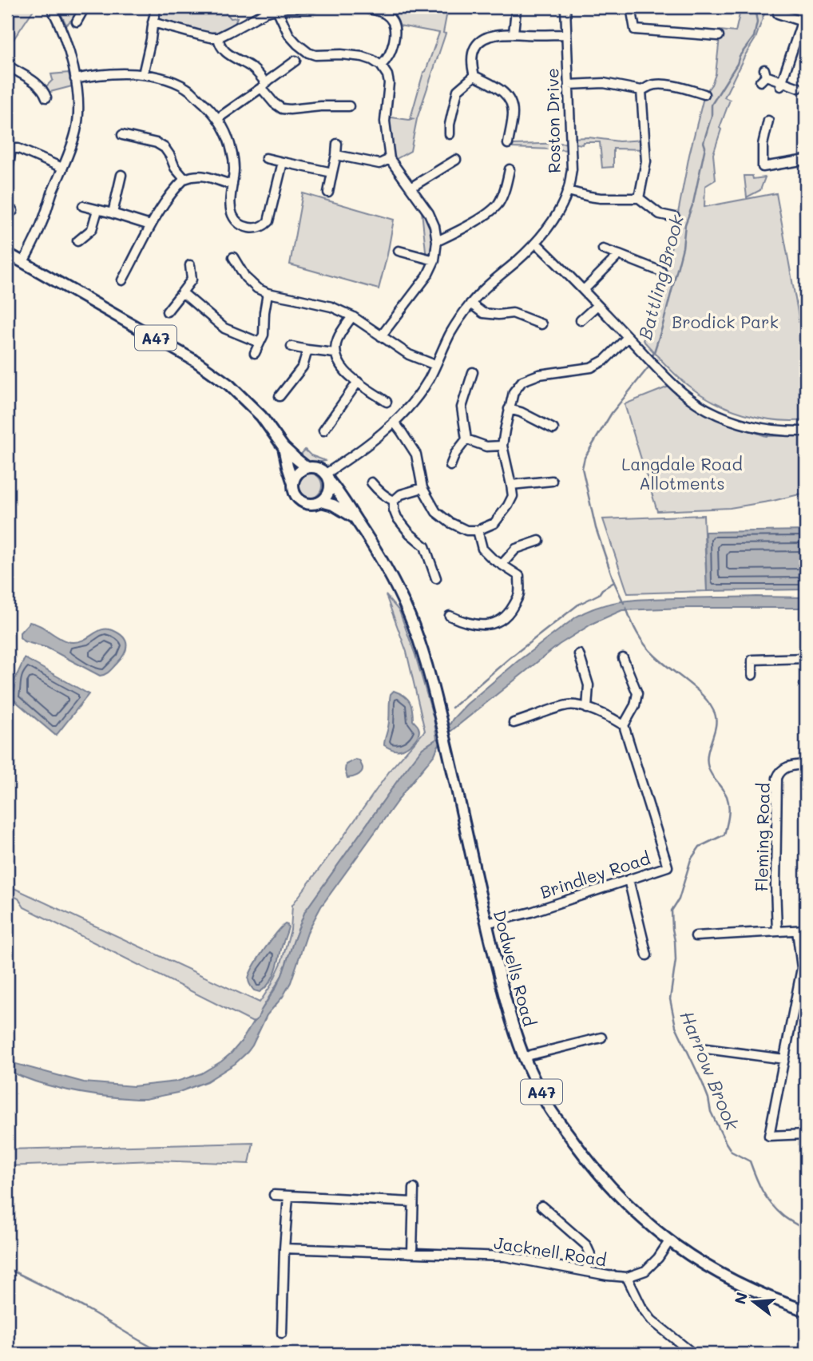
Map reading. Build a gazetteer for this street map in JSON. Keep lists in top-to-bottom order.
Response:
{
  "streets": {
    "main road": ["A47", "Dodwells Road"],
    "street": [
      "Roston Drive",
      "Fleming Road",
      "Brindley Road",
      "Jacknell Road"
    ]
  },
  "crossings": [
    ["Roston Drive", "A47"],
    ["Roston Drive", "Dodwells Road"],
    ["A47", "Dodwells Road"],
    ["Brindley Road", "Dodwells Road"],
    ["Dodwells Road", "Jacknell Road"]
  ],
  "water": ["Battling Brook", "Harrow Brook"],
  "parks": ["Brodick Park", "Langdale Road Allotments"],
  "north": "left"
}
